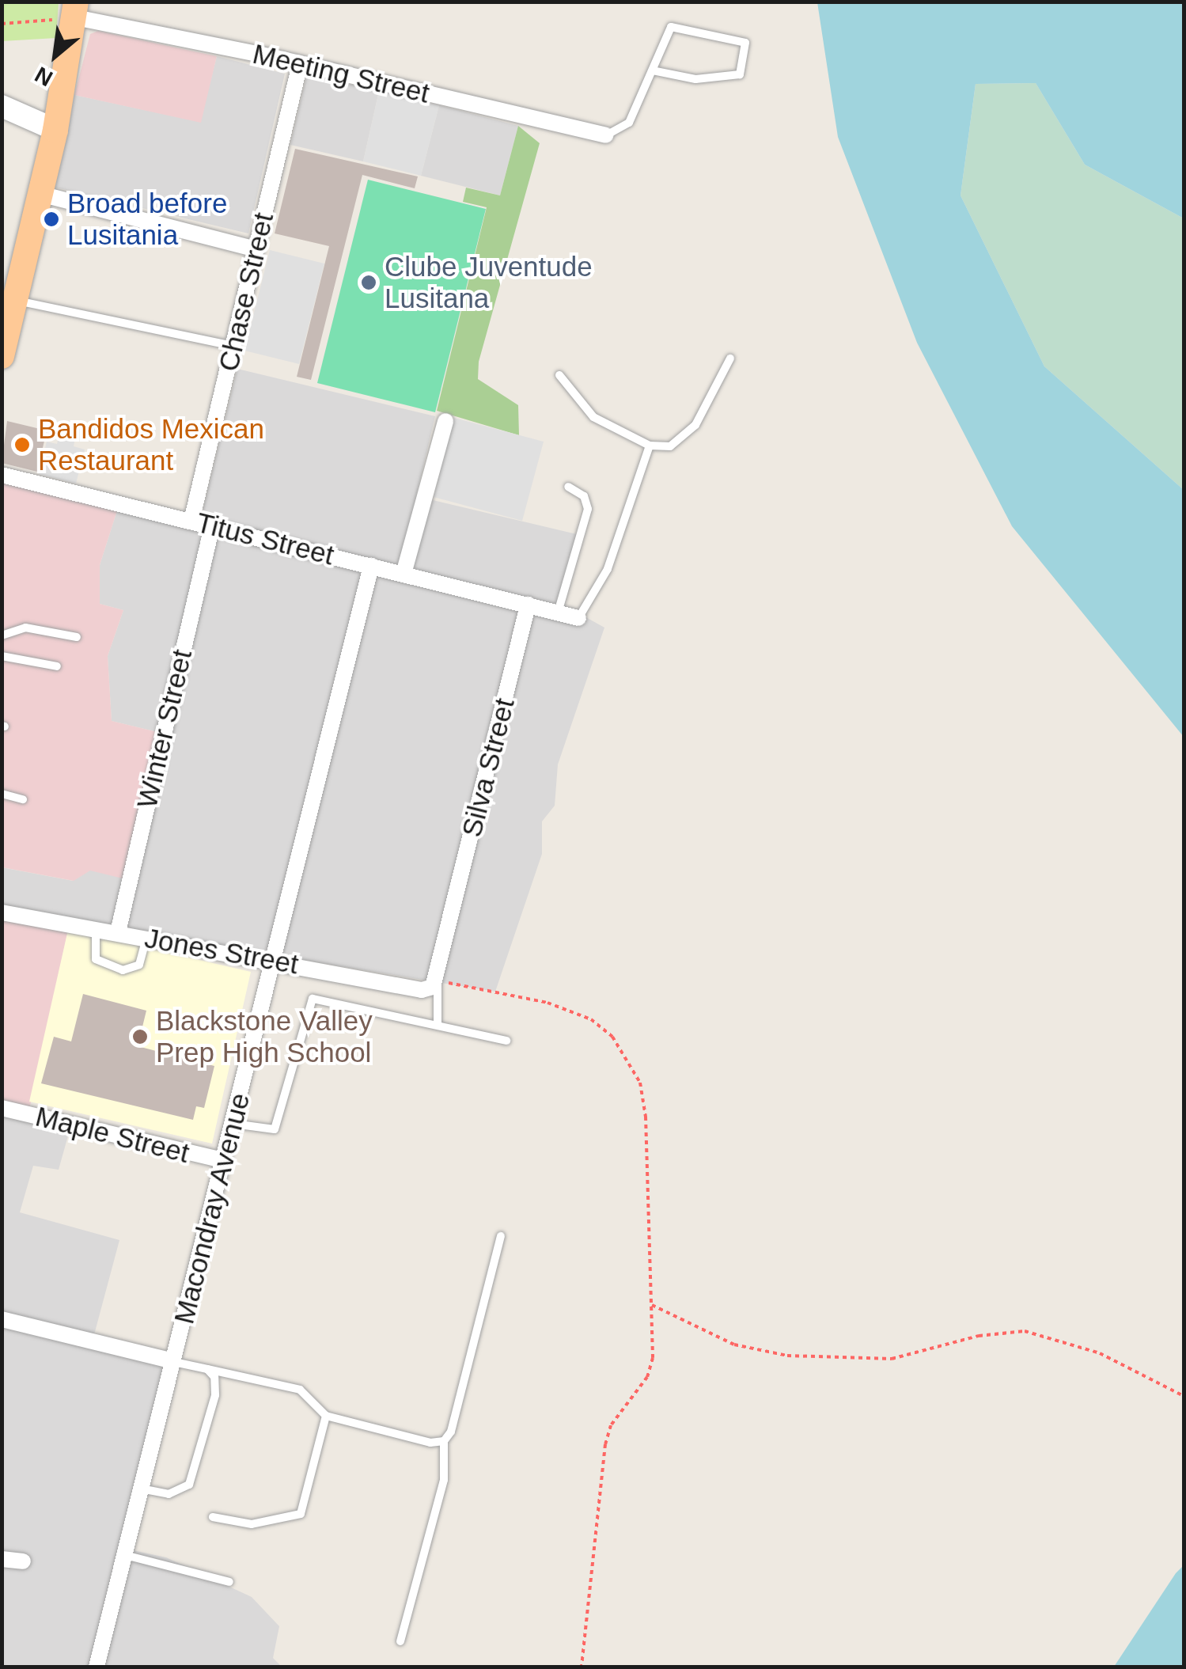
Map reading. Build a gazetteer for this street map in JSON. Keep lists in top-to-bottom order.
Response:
{
  "streets": {
    "street": [
      "Meeting Street",
      "Chase Street",
      "Titus Street",
      "Winter Street",
      "Silva Street",
      "Jones Street",
      "Maple Street",
      "Macondray Avenue"
    ]
  },
  "crossings": [
    ["Meeting Street", "Chase Street"],
    ["Chase Street", "Titus Street"],
    ["Titus Street", "Winter Street"],
    ["Titus Street", "Silva Street"],
    ["Titus Street", "Macondray Avenue"],
    ["Winter Street", "Jones Street"],
    ["Silva Street", "Jones Street"],
    ["Jones Street", "Macondray Avenue"],
    ["Maple Street", "Macondray Avenue"]
  ],
  "places": [
    "Broad before Lusitania",
    "Clube Juventude Lusitana",
    "Bandidos Mexican Restaurant",
    "Blackstone Valley Prep High School"
  ],
  "north": "bottom left"
}
